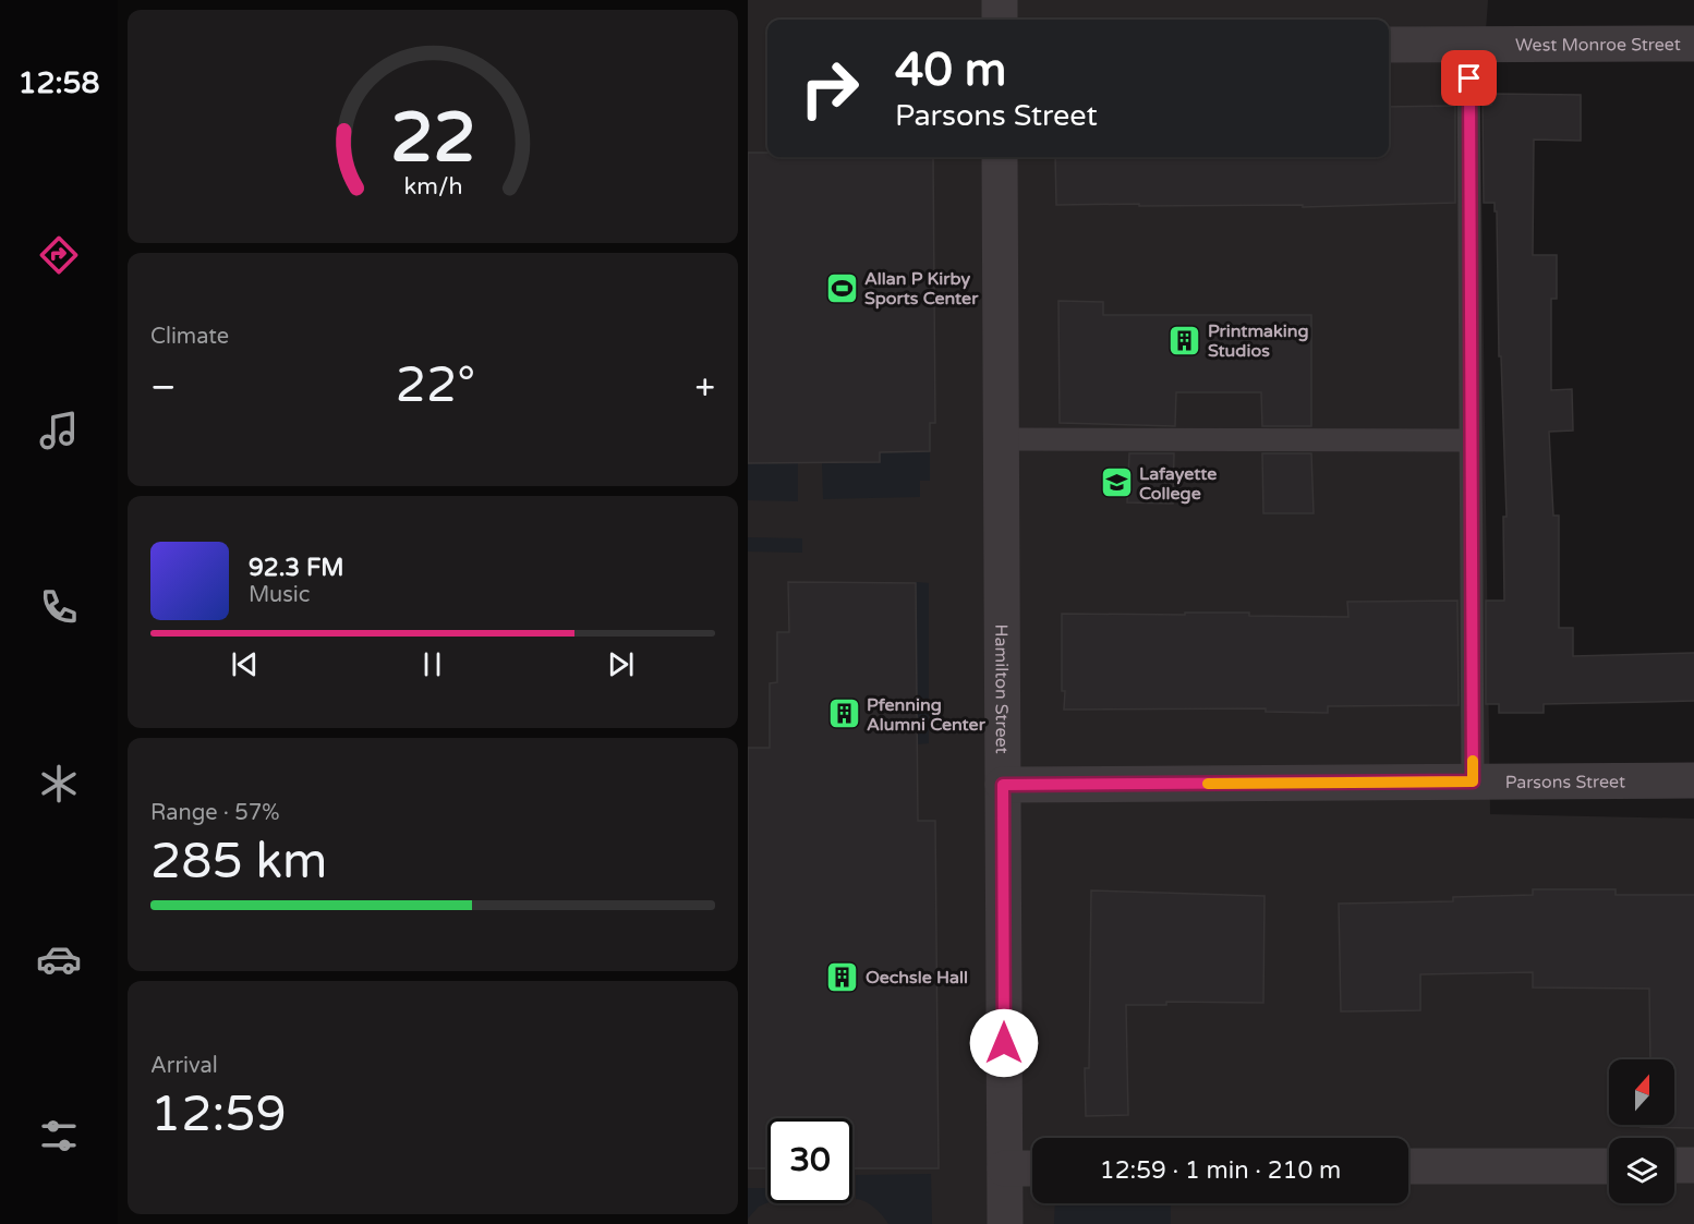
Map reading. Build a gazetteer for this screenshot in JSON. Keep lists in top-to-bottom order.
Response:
{
  "streets": {
    "street": ["West Monroe Street", "Hamilton Street", "Parsons Street"]
  },
  "crossings": [
    ["Hamilton Street", "Parsons Street"]
  ],
  "places": {
    "sports": ["Allan P Kirby Sports Center"],
    "building": ["Printmaking Studios", "Pfenning Alumni Center", "Oechsle Hall"],
    "school or university": ["Lafayette College"]
  },
  "north": "top",
  "page": {
    "tabs": "12:58",
    "turn": ["40 m", "Parsons Street"],
    "tile": [
      "Climate",
      ["Range · 57%", "285 km"],
      ["Arrival", "12:59"]
    ],
    "heat": ["−", "22°", "+"],
    "song": ["92.3 FM", "Music"],
    "limit": "30",
    "trip": "12:59 · 1 min · 210 m",
    "gauge": ["22", "km/h"]
  }
}
